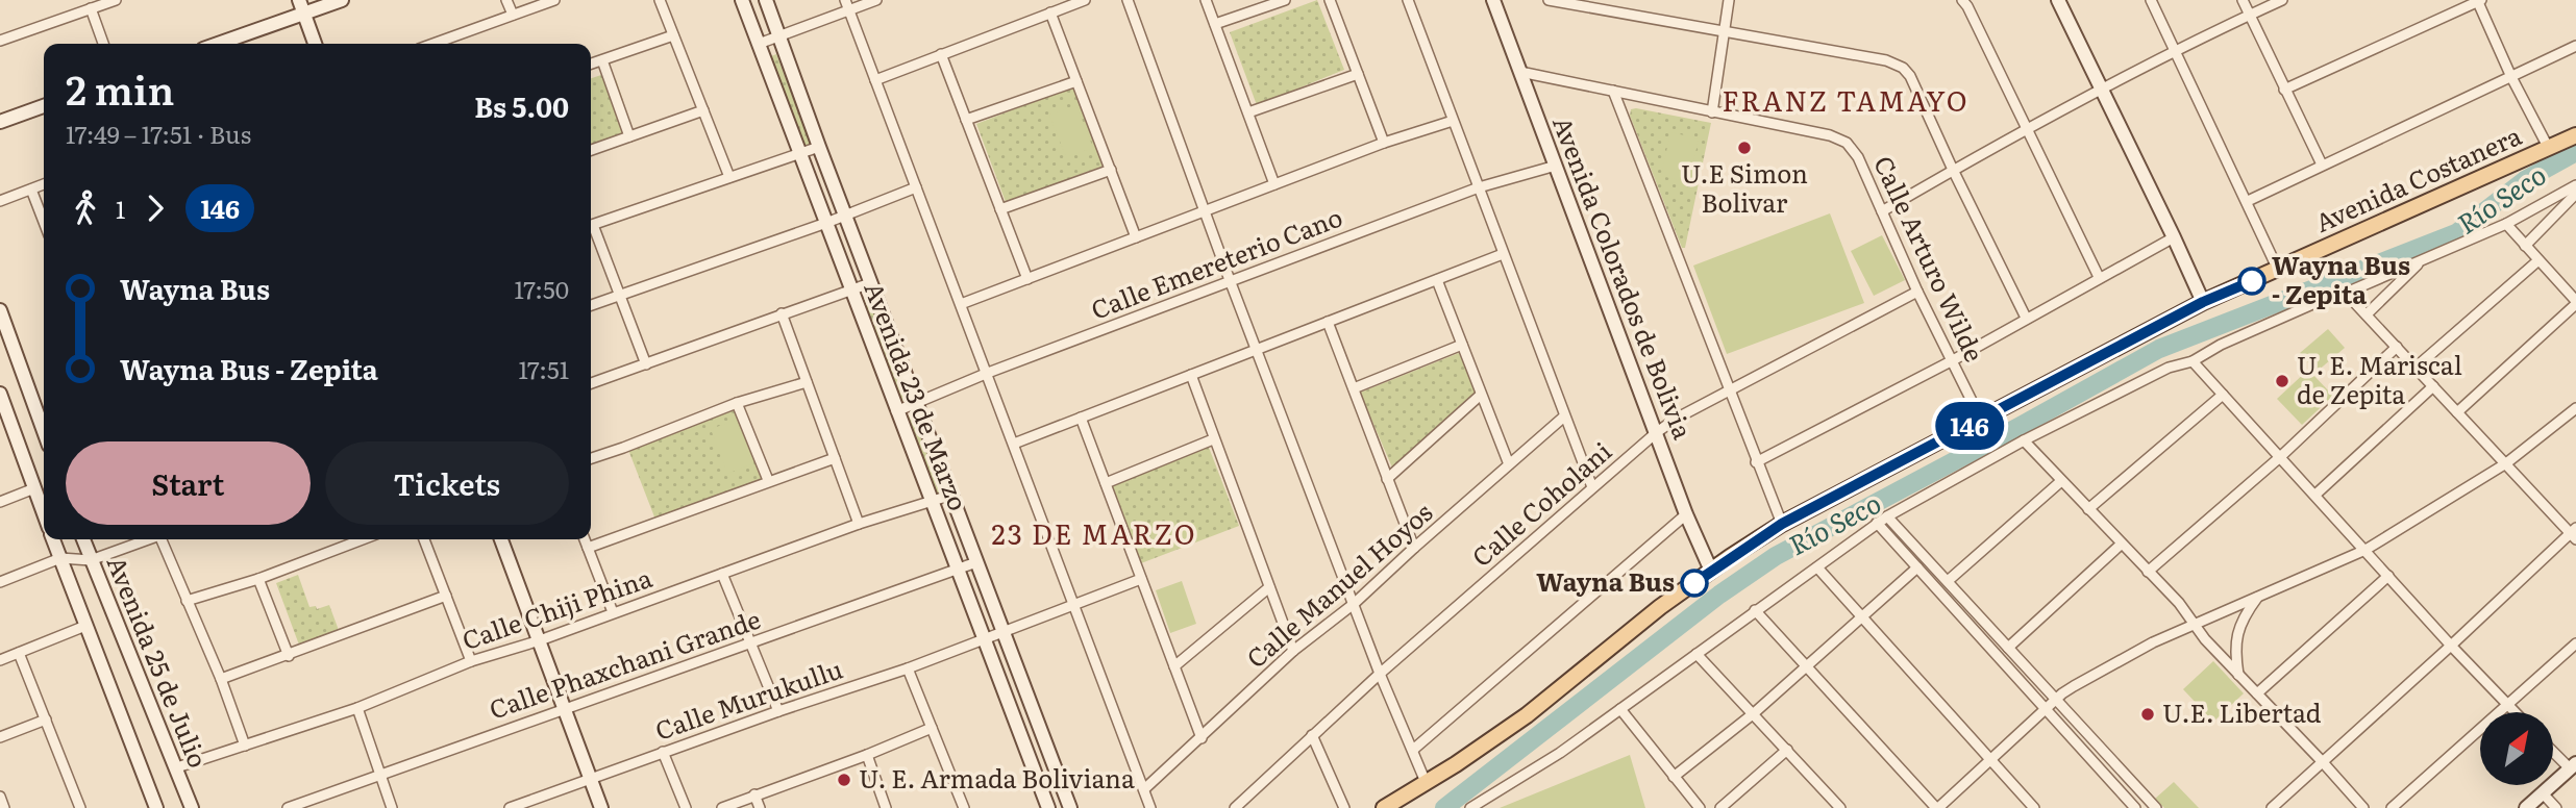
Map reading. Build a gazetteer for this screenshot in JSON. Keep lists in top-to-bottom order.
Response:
{
  "streets": {
    "main road": ["Avenida Costanera"],
    "street": [
      "Calle Arturo Wilde",
      "Calle Emereterio Cano",
      "Avenida Colorados de Bolivia",
      "Avenida 23 de Marzo",
      "Calle Coholani",
      "Calle Manuel Hoyos",
      "Calle Chiji Phina",
      "Avenida 25 de Julio",
      "Calle Phaxchani Grande",
      "Calle Murukullu"
    ]
  },
  "crossings": [
    ["Avenida Costanera", "Calle Arturo Wilde"],
    ["Avenida Costanera", "Avenida Colorados de Bolivia"],
    ["Calle Arturo Wilde", "Avenida Colorados de Bolivia"],
    ["Calle Arturo Wilde", "Calle Coholani"],
    ["Calle Emereterio Cano", "Avenida Colorados de Bolivia"],
    ["Calle Emereterio Cano", "Avenida 23 de Marzo"],
    ["Avenida Colorados de Bolivia", "Calle Coholani"],
    ["Avenida 23 de Marzo", "Calle Chiji Phina"],
    ["Avenida 23 de Marzo", "Calle Phaxchani Grande"],
    ["Avenida 23 de Marzo", "Calle Murukullu"],
    ["Calle Chiji Phina", "Avenida 25 de Julio"]
  ],
  "districts": ["FRANZ TAMAYO", "23 DE MARZO"],
  "water": ["Río Seco"],
  "places": [
    "U.E Simon Bolivar",
    "Wayna Bus - Zepita",
    "U. E. Mariscal de Zepita",
    "Wayna Bus",
    "U.E. Libertad",
    "U. E. Armada Boliviana"
  ],
  "lines": ["bus line 146"],
  "north": "top right",
  "page": {
    "on_map": "146",
    "heading": ["2 min", "17:49 – 17:51 · Bus", "Bs 5.00"],
    "legs": ["1", "146"],
    "list": [
      {
        "name": "Wayna Bus",
        "value": "17:50"
      },
      {
        "name": "Wayna Bus - Zepita",
        "value": "17:51"
      }
    ],
    "buttons": ["Start", "Tickets"]
  }
}
